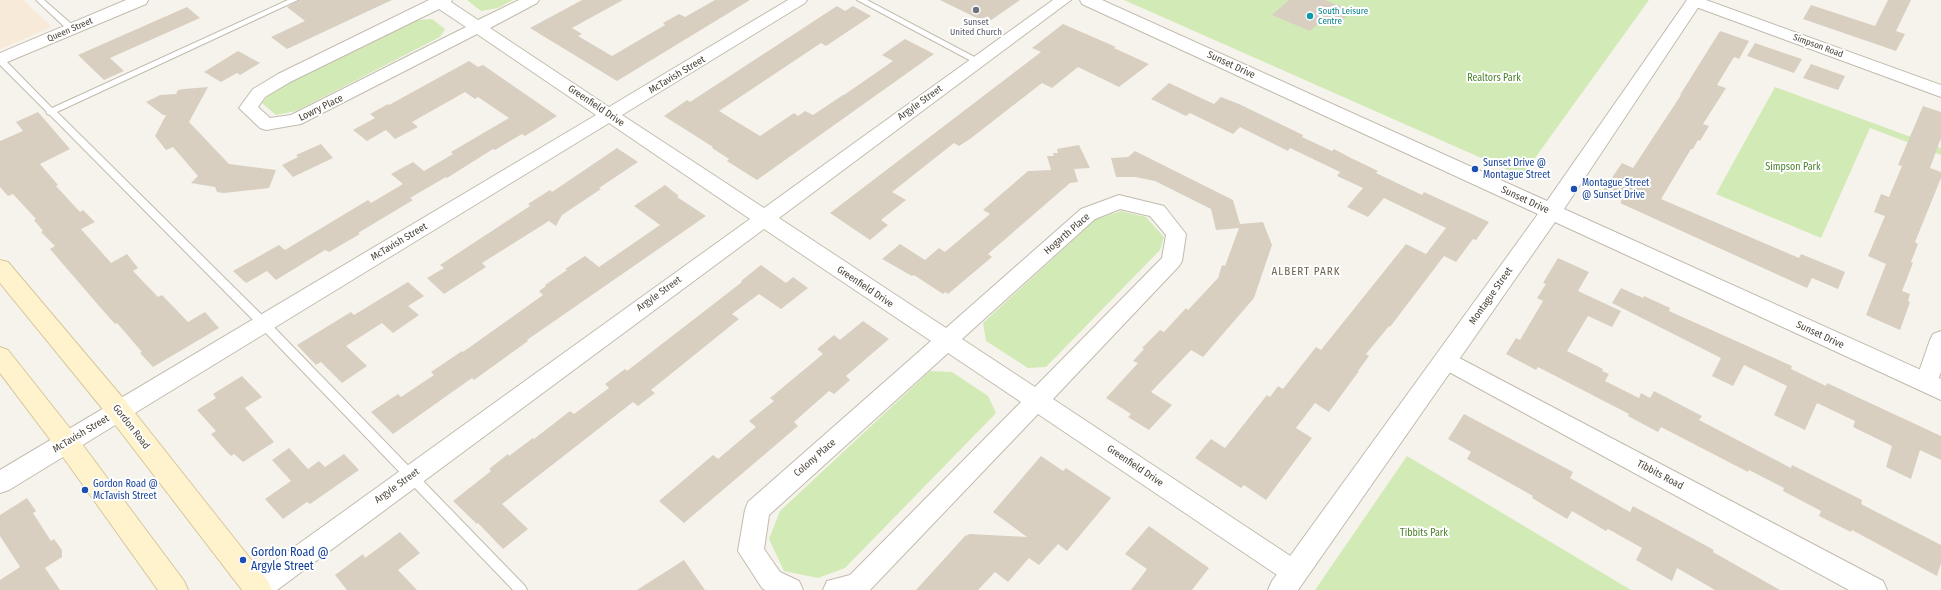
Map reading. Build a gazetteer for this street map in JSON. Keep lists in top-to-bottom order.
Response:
{
  "streets": {
    "main road": ["Gordon Road"],
    "street": [
      "Queen Street",
      "Simpson Road",
      "Sunset Drive",
      "McTavish Street",
      "Argyle Street",
      "Greenfield Drive",
      "Lowry Place",
      "Hogarth Place",
      "Montague Street",
      "Colony Place",
      "Tibbits Road"
    ]
  },
  "crossings": [
    ["Simpson Road", "Montague Street"],
    ["Sunset Drive", "Montague Street"],
    ["McTavish Street", "Greenfield Drive"],
    ["McTavish Street", "Gordon Road"],
    ["Argyle Street", "Greenfield Drive"],
    ["Argyle Street", "Gordon Road"],
    ["Greenfield Drive", "Lowry Place"],
    ["Greenfield Drive", "Hogarth Place"],
    ["Greenfield Drive", "Montague Street"],
    ["Greenfield Drive", "Colony Place"],
    ["Hogarth Place", "Colony Place"],
    ["Montague Street", "Tibbits Road"]
  ],
  "districts": ["ALBERT PARK"],
  "parks": ["Realtors Park", "Simpson Park", "Tibbits Park"],
  "places": [
    "Sunset United Church",
    "South Leisure Centre",
    "Sunset Drive @ Montague Street",
    "Montague Street @ Sunset Drive",
    "Gordon Road @ McTavish Street",
    "Gordon Road @ Argyle Street"
  ]
}
